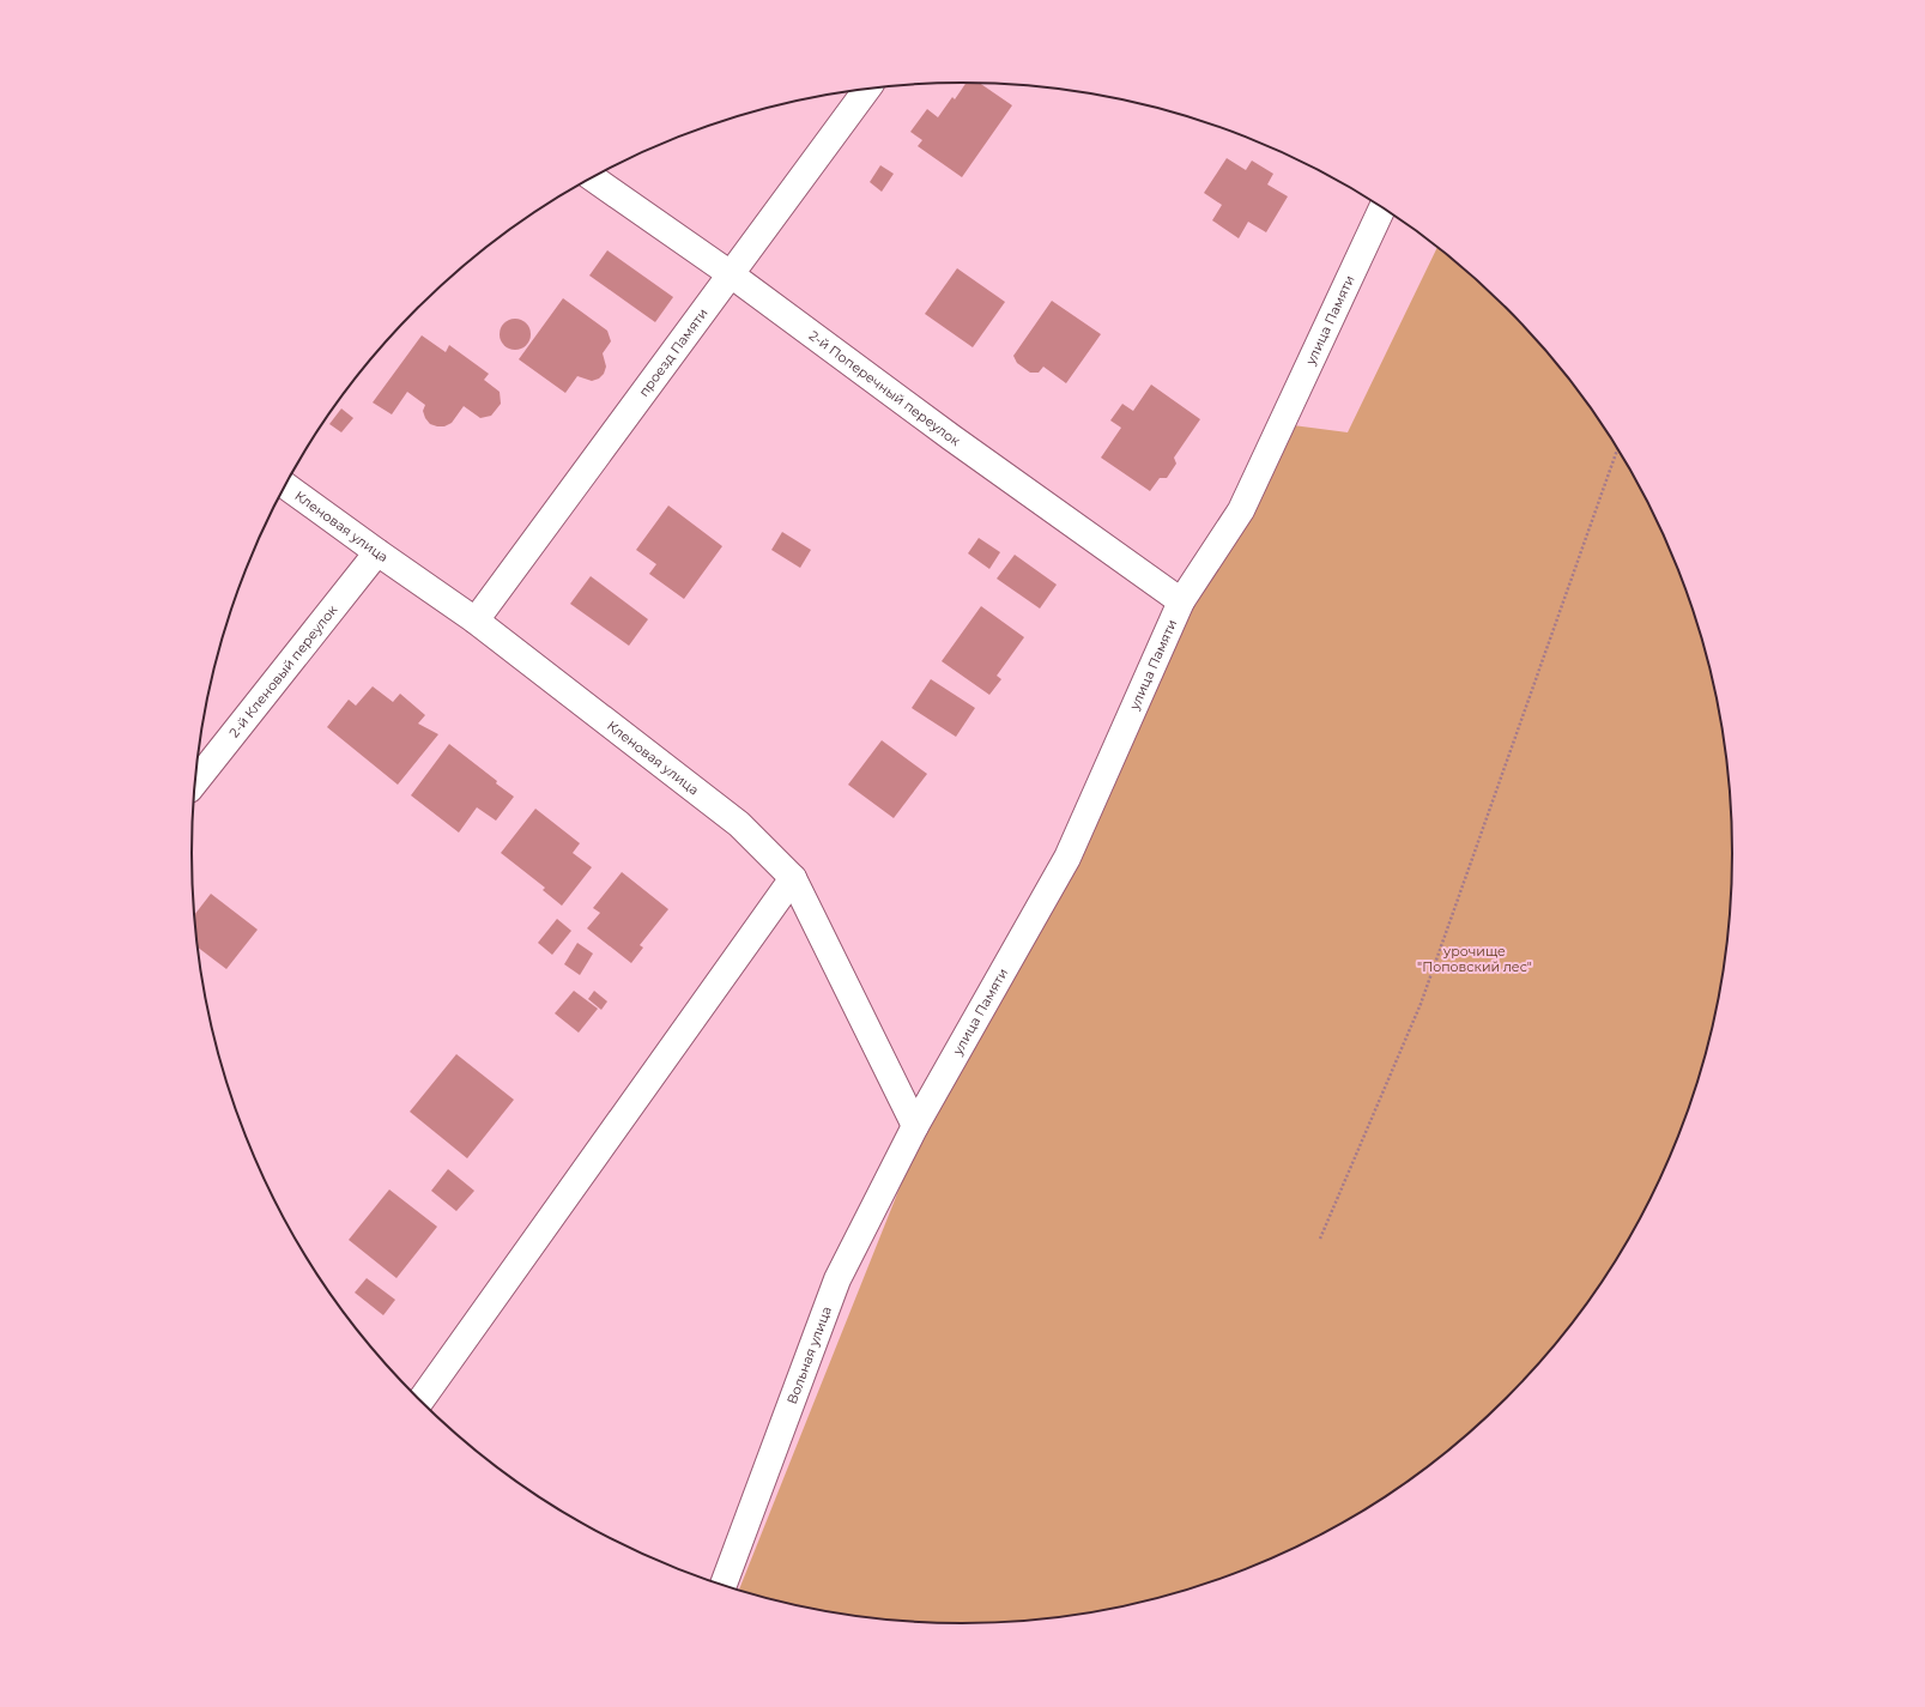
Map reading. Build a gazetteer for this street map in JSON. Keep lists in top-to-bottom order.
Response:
{
  "streets": {
    "street": [
      "улица Памяти",
      "проезд Памяти",
      "2-й Поперечный переулок",
      "Кленовая улица",
      "2-й Кленовый переулок",
      "Вольная улица"
    ]
  },
  "crossings": [
    ["улица Памяти", "2-й Поперечный переулок"],
    ["улица Памяти", "Кленовая улица"],
    ["улица Памяти", "Вольная улица"],
    ["проезд Памяти", "2-й Поперечный переулок"],
    ["проезд Памяти", "Кленовая улица"],
    ["Кленовая улица", "2-й Кленовый переулок"],
    ["Кленовая улица", "Вольная улица"]
  ],
  "parks": ["урочище \"Поповский лес\""]
}
